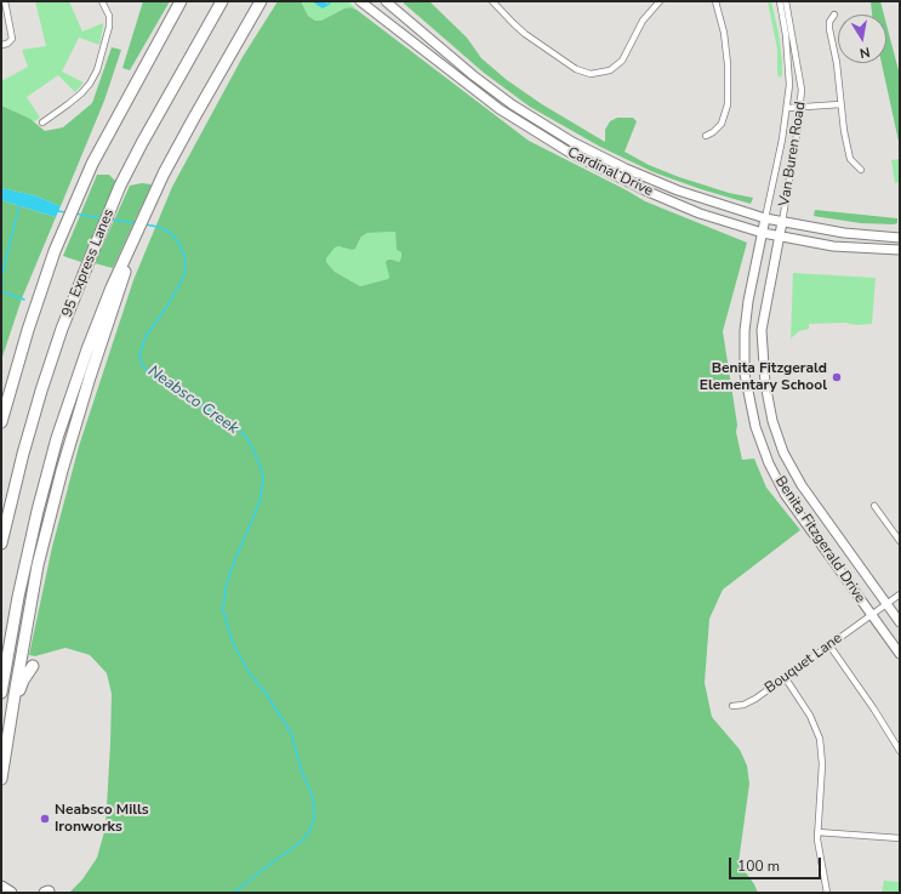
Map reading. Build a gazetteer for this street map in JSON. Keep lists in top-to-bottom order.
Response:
{
  "streets": {
    "highway": ["95 Express Lanes"],
    "main road": ["Cardinal Drive", "Benita Fitzgerald Drive"],
    "street": ["Van Buren Road", "Bouquet Lane"]
  },
  "crossings": [
    ["Van Buren Road", "Cardinal Drive"],
    ["Van Buren Road", "Benita Fitzgerald Drive"],
    ["Cardinal Drive", "Benita Fitzgerald Drive"],
    ["Benita Fitzgerald Drive", "Bouquet Lane"]
  ],
  "water": ["Neabsco Creek"],
  "places": ["Benita Fitzgerald Elementary School", "Neabsco Mills Ironworks"],
  "scale_bar": "100 m",
  "north": "bottom"
}
